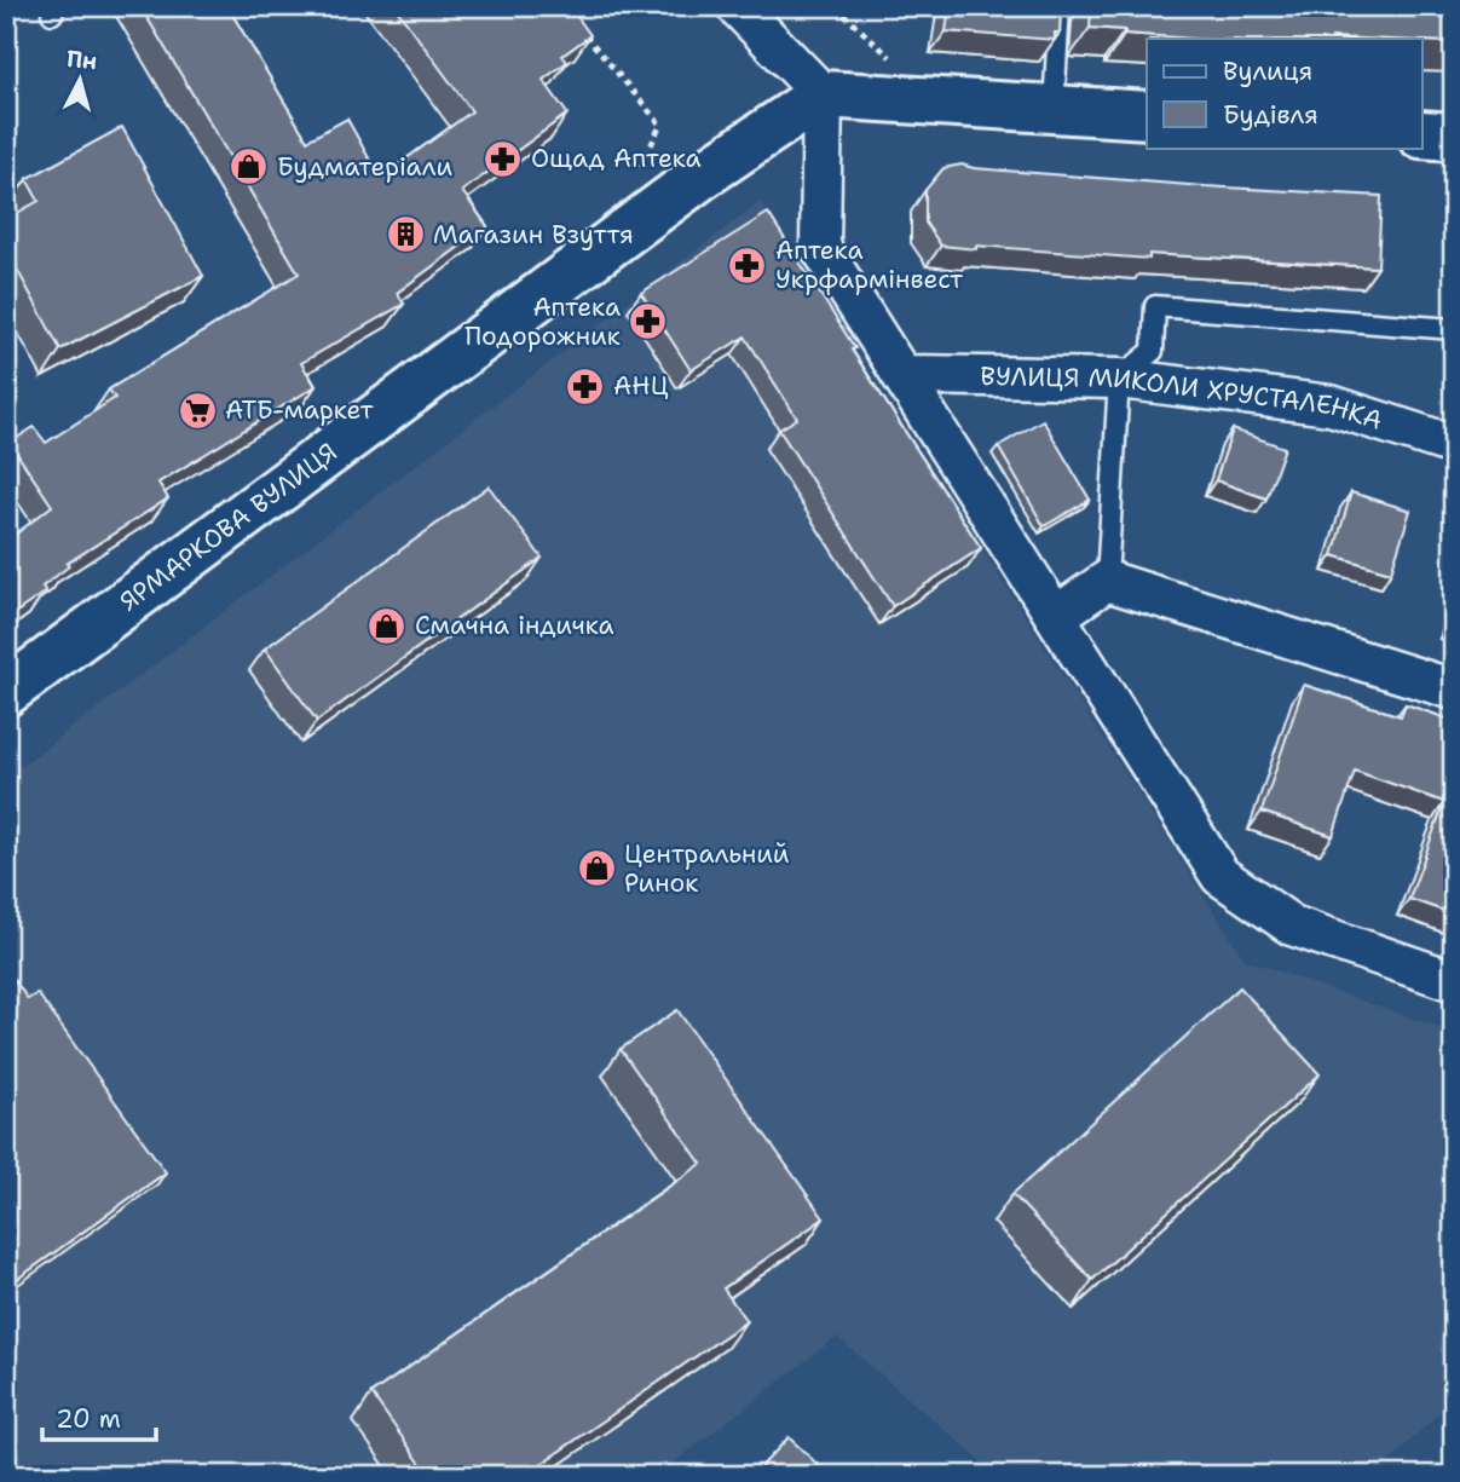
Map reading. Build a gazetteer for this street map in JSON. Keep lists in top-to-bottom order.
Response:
{
  "streets": {
    "street": ["ВУЛИЦЯ МИКОЛИ ХРУСТАЛЕНКА", "ЯРМАРКОВА ВУЛИЦЯ"]
  },
  "places": {
    "pharmacy": [
      "Ощад Аптека",
      "Аптека Укрфармінвест",
      "Аптека Подорожник",
      "АНЦ"
    ],
    "shop": ["Будматеріали", "Смачна індичка", "Центральний Ринок"],
    "building": ["Магазин Взуття"],
    "supermarket": ["АТБ-маркет"]
  },
  "legend": ["Вулиця", "Будівля"],
  "scale_bar": "20 m",
  "north": "top"
}
